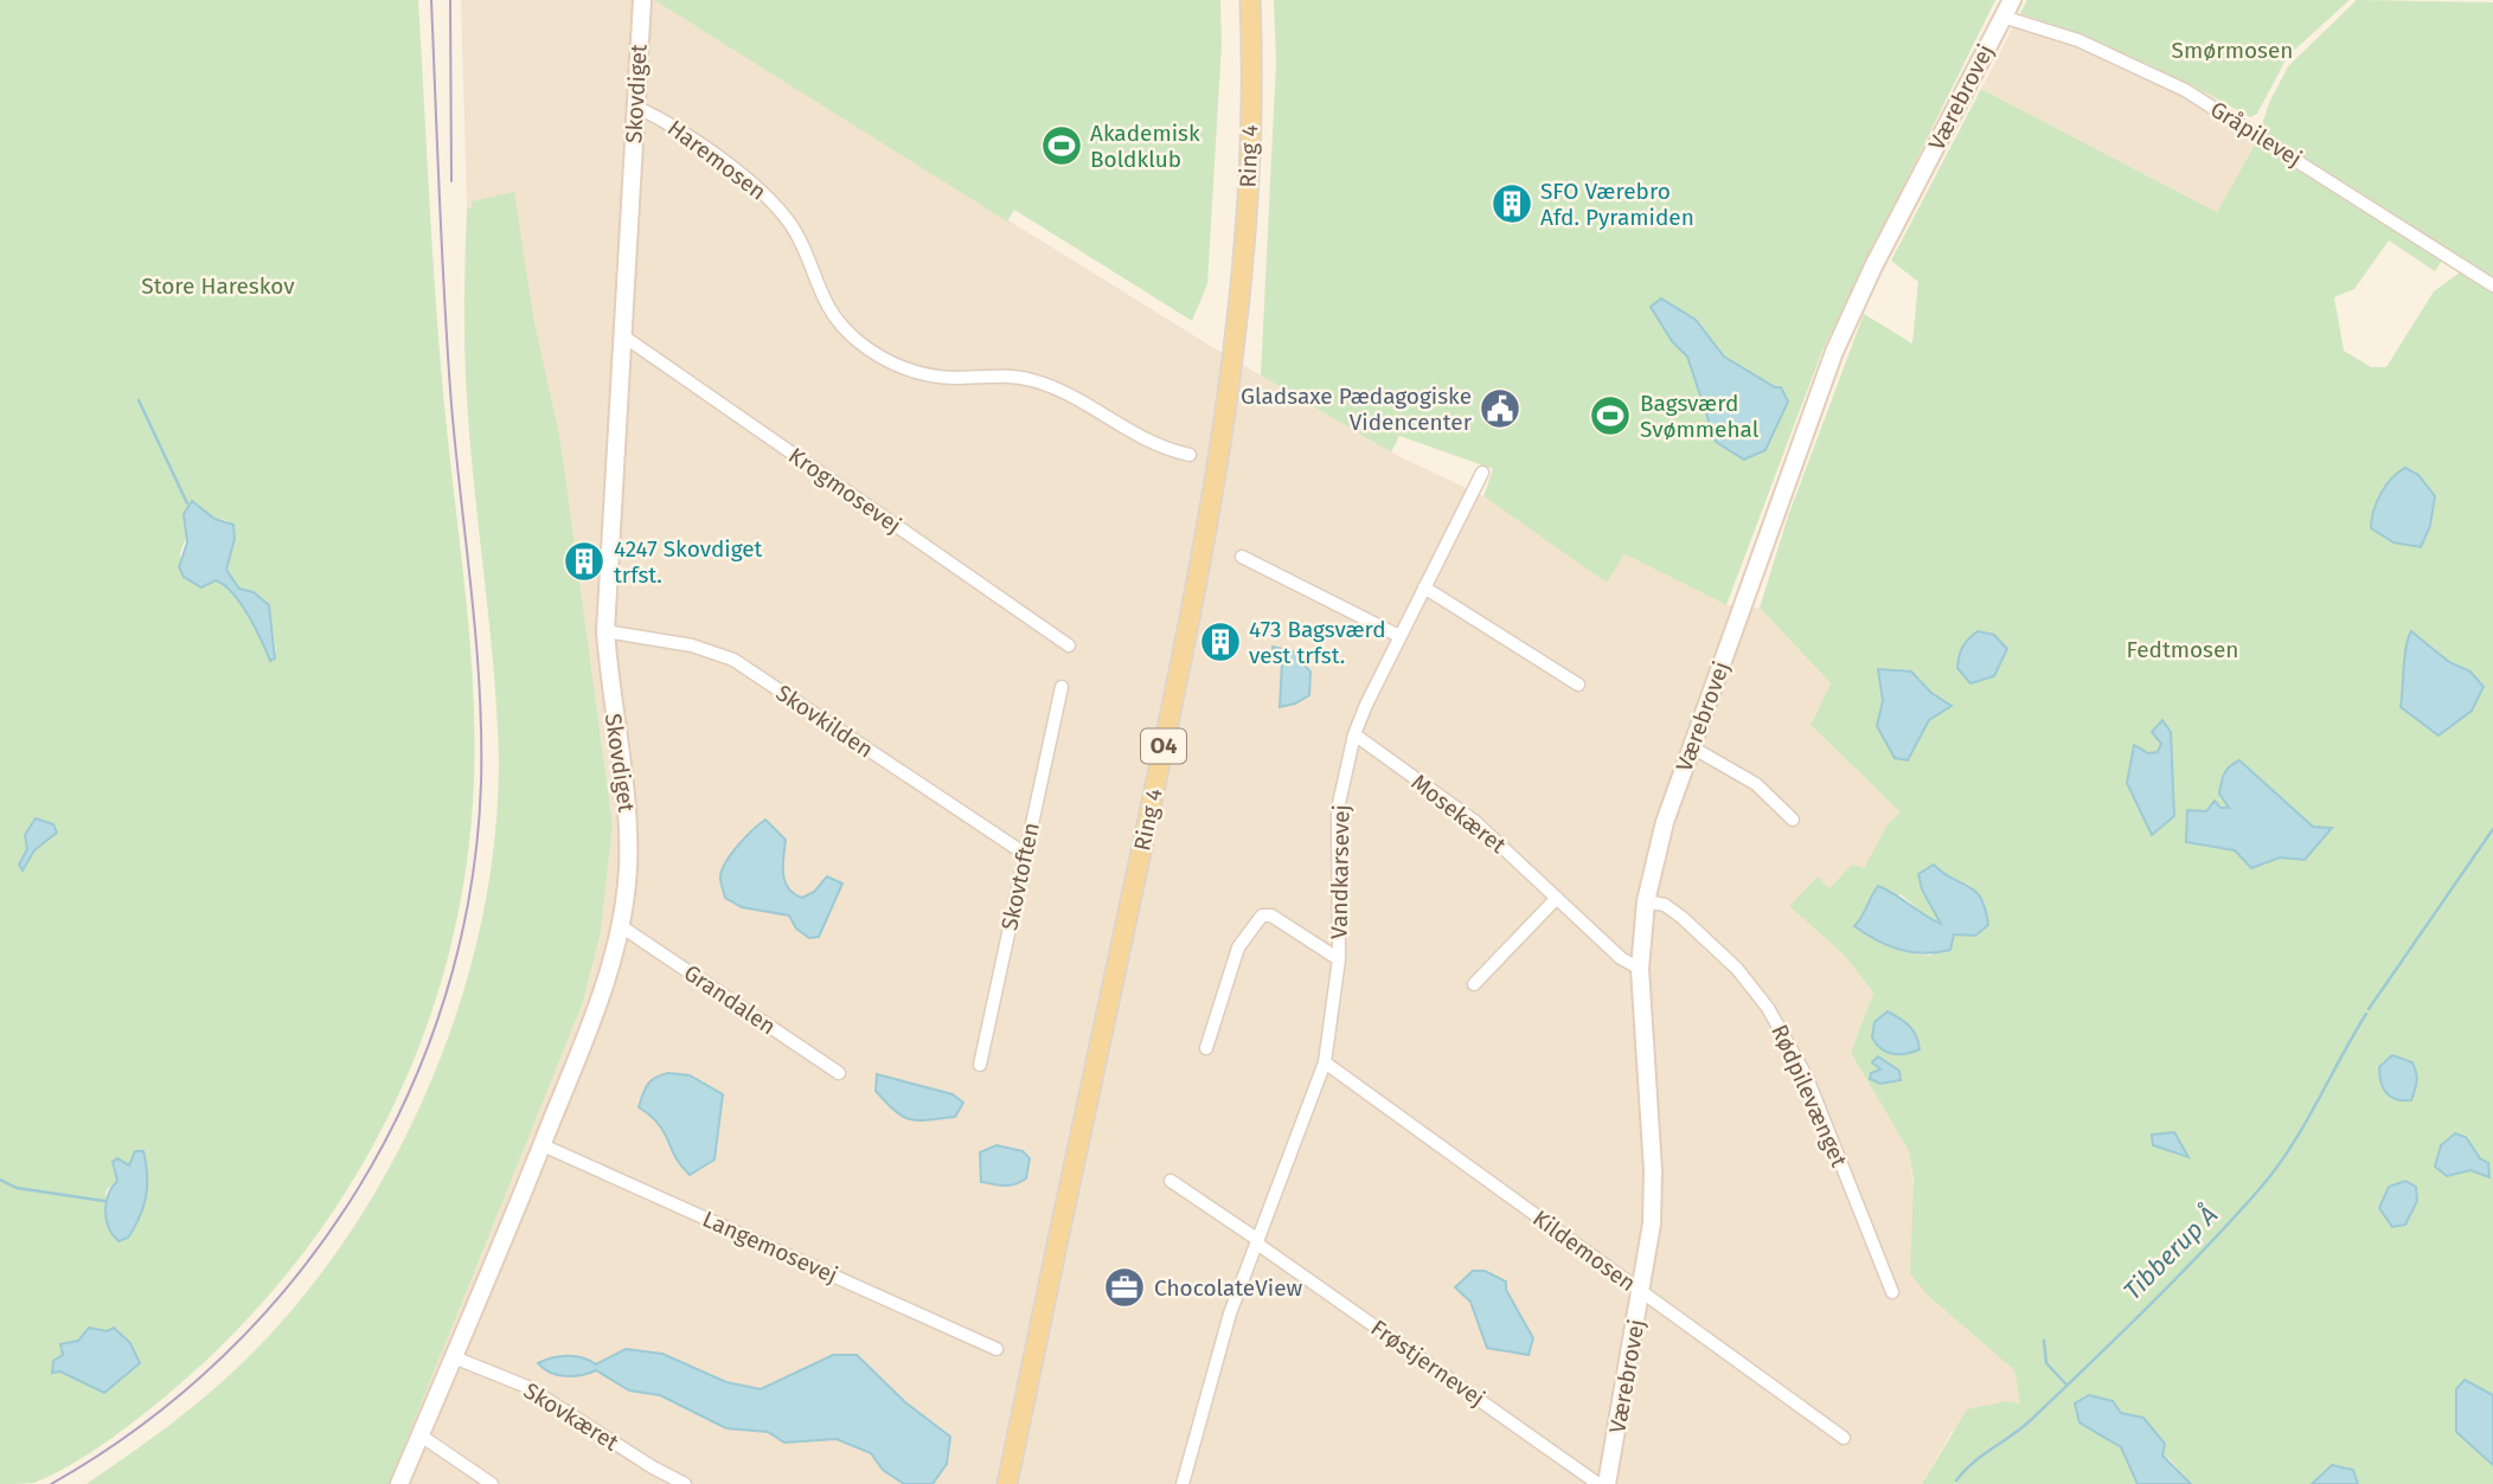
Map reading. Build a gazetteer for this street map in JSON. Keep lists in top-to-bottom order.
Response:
{
  "streets": {
    "main road": ["Ring 4", "O4"],
    "street": [
      "Skovdiget",
      "Værebrovej",
      "Gråpilevej",
      "Haremosen",
      "Krogmosevej",
      "Skovkilden",
      "Mosekæret",
      "Vandkarsevej",
      "Skovtoften",
      "Grandalen",
      "Rødpilevænget",
      "Langemosevej",
      "Kildemosen",
      "Frøstjernevej",
      "Skovkæret"
    ]
  },
  "crossings": [
    ["Skovdiget", "Haremosen"],
    ["Skovdiget", "Krogmosevej"],
    ["Skovdiget", "Skovkilden"],
    ["Skovdiget", "Grandalen"],
    ["Skovdiget", "Langemosevej"],
    ["Skovdiget", "Skovkæret"],
    ["Værebrovej", "Gråpilevej"],
    ["Værebrovej", "Mosekæret"],
    ["Værebrovej", "Rødpilevænget"],
    ["Værebrovej", "Kildemosen"],
    ["Skovkilden", "Skovtoften"],
    ["Mosekæret", "Vandkarsevej"],
    ["Vandkarsevej", "Kildemosen"],
    ["Vandkarsevej", "Frøstjernevej"]
  ],
  "water": ["Tibberup Å"],
  "parks": ["Smørmosen", "Store Hareskov", "Fedtmosen"],
  "places": {
    "sports": ["Akademisk Boldklub", "Bagsværd Svømmehal"],
    "building": ["SFO Værebro Afd. Pyramiden", "4247 Skovdiget trfst.", "473 Bagsværd vest trfst."],
    "public building": ["Gladsaxe Pædagogiske Videncenter"],
    "office": ["ChocolateView"]
  }
}
